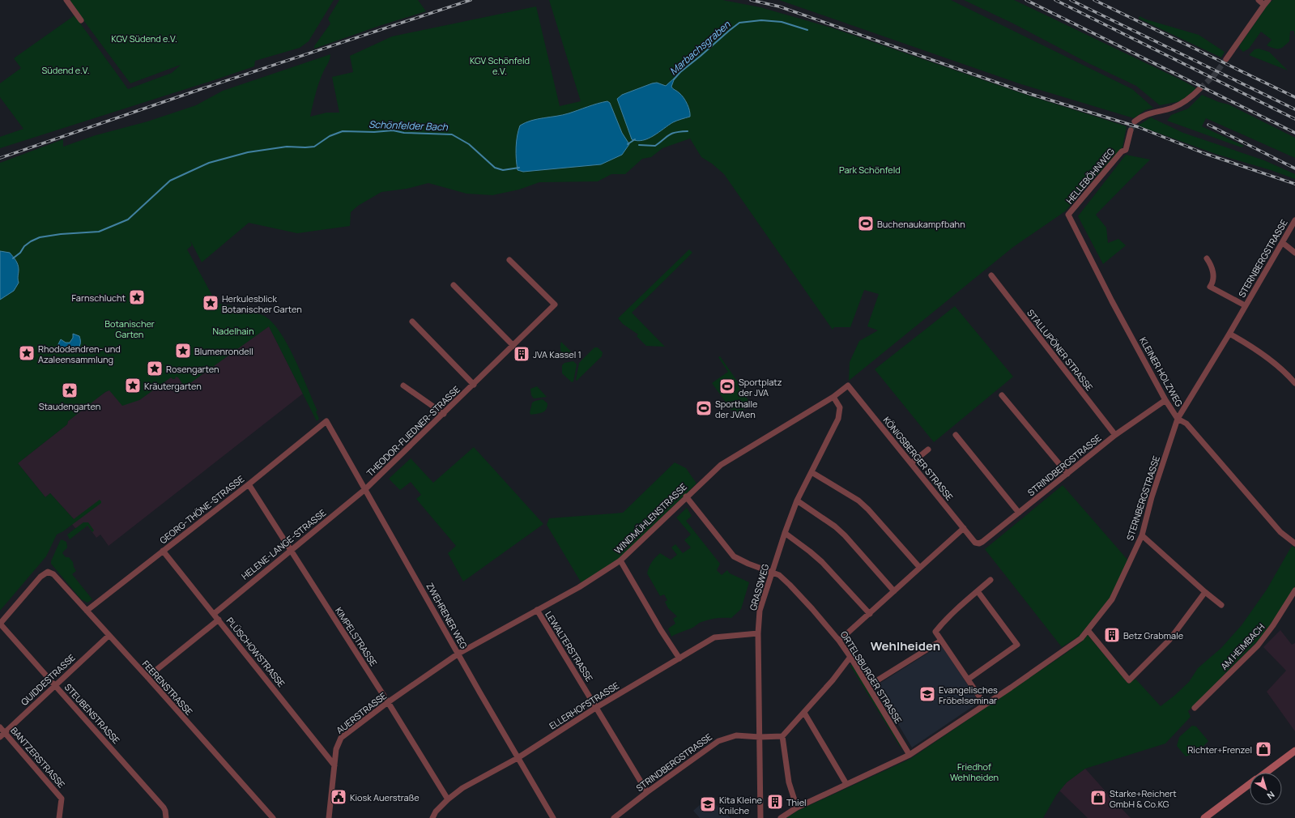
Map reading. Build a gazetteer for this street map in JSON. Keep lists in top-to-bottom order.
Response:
{
  "streets": {
    "street": [
      "HELLEBÖHNWEG",
      "STERNBERGSTRASSE",
      "STALLUPÖNER STRASSE",
      "KLEINER HOLZWEG",
      "THEODOR-FLIEDNER-STRASSE",
      "KÖNIGSBERGER STRASSE",
      "STRINDBERGSTRASSE",
      "GEORG-THÖNE-STRASSE",
      "WINDMÜHLENSTRASSE",
      "HELENE-LANGE-STRASSE",
      "GRASSWEG",
      "ZWEHRENER WEG",
      "KIMPELSTRASSE",
      "LEWALTERSTRASSE",
      "AM HEIMBACH",
      "PLÜSCHOWSTRASSE",
      "ORTELSBURGER STRASSE",
      "QUIDDESTRASSE",
      "FEERENSTRASSE",
      "ELLERHOFSTRASSE",
      "AUERSTRASSE",
      "STEUBENSTRASSE",
      "BANTZERSTRASSE"
    ]
  },
  "crossings": [
    ["HELLEBÖHNWEG", "KLEINER HOLZWEG"],
    ["STERNBERGSTRASSE", "KLEINER HOLZWEG"],
    ["STERNBERGSTRASSE", "ORTELSBURGER STRASSE"],
    ["STALLUPÖNER STRASSE", "STRINDBERGSTRASSE"],
    ["KLEINER HOLZWEG", "STRINDBERGSTRASSE"],
    ["THEODOR-FLIEDNER-STRASSE", "HELENE-LANGE-STRASSE"],
    ["THEODOR-FLIEDNER-STRASSE", "ZWEHRENER WEG"],
    ["KÖNIGSBERGER STRASSE", "STRINDBERGSTRASSE"],
    ["KÖNIGSBERGER STRASSE", "WINDMÜHLENSTRASSE"],
    ["STRINDBERGSTRASSE", "GRASSWEG"],
    ["STRINDBERGSTRASSE", "LEWALTERSTRASSE"],
    ["GEORG-THÖNE-STRASSE", "ZWEHRENER WEG"],
    ["GEORG-THÖNE-STRASSE", "KIMPELSTRASSE"],
    ["GEORG-THÖNE-STRASSE", "PLÜSCHOWSTRASSE"],
    ["GEORG-THÖNE-STRASSE", "FEERENSTRASSE"],
    ["WINDMÜHLENSTRASSE", "GRASSWEG"],
    ["WINDMÜHLENSTRASSE", "ZWEHRENER WEG"],
    ["WINDMÜHLENSTRASSE", "LEWALTERSTRASSE"],
    ["WINDMÜHLENSTRASSE", "ORTELSBURGER STRASSE"],
    ["WINDMÜHLENSTRASSE", "AUERSTRASSE"],
    ["HELENE-LANGE-STRASSE", "ZWEHRENER WEG"],
    ["HELENE-LANGE-STRASSE", "KIMPELSTRASSE"],
    ["HELENE-LANGE-STRASSE", "PLÜSCHOWSTRASSE"],
    ["GRASSWEG", "ORTELSBURGER STRASSE"],
    ["GRASSWEG", "ELLERHOFSTRASSE"],
    ["ZWEHRENER WEG", "ELLERHOFSTRASSE"],
    ["ZWEHRENER WEG", "AUERSTRASSE"],
    ["KIMPELSTRASSE", "ELLERHOFSTRASSE"],
    ["KIMPELSTRASSE", "AUERSTRASSE"],
    ["LEWALTERSTRASSE", "ELLERHOFSTRASSE"],
    ["PLÜSCHOWSTRASSE", "AUERSTRASSE"],
    ["QUIDDESTRASSE", "FEERENSTRASSE"],
    ["QUIDDESTRASSE", "STEUBENSTRASSE"],
    ["QUIDDESTRASSE", "BANTZERSTRASSE"],
    ["FEERENSTRASSE", "STEUBENSTRASSE"]
  ],
  "districts": ["Wehlheiden"],
  "water": ["Marbachsgraben", "Schönfelder Bach"],
  "parks": [
    "KGV Südend e.V.",
    "KGV Schönfeld e.V.",
    "Südend e.V.",
    "Park Schönfeld",
    "Botanischer Garten",
    "Nadelhain",
    "Friedhof Wehlheiden"
  ],
  "places": {
    "sports": ["Buchenaukampfbahn", "Sportplatz der JVA", "Sporthalle der JVAen"],
    "place": [
      "Farnschlucht",
      "Herkulesblick Botanischer Garten",
      "Blumenrondell",
      "Rhododendren- und Azaleensammlung",
      "Rosengarten",
      "Kräutergarten",
      "Staudengarten"
    ],
    "building": ["JVA Kassel 1", "Betz Grabmale", "Thiel"],
    "school or university": ["Evangelisches Fröbelseminar", "Kita Kleine Knilche"],
    "shop": ["Richter+Frenzel", "Starke+Reichert GmbH & Co.KG"],
    "public building": ["Kiosk Auerstraße"]
  },
  "north": "bottom right"
}
